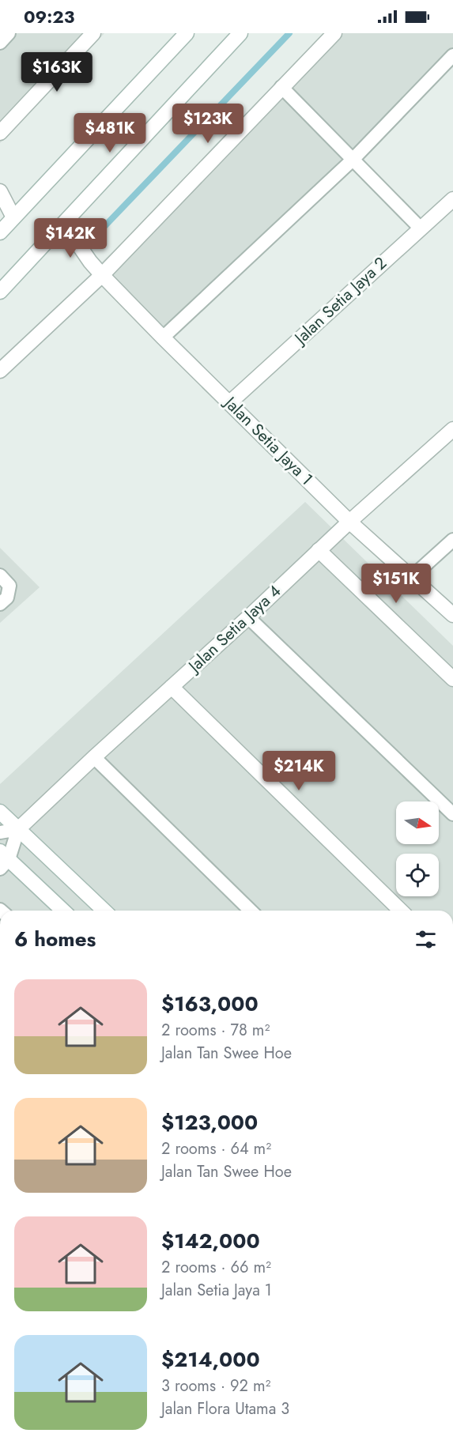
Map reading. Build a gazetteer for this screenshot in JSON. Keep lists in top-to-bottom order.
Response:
{
  "streets": {
    "street": ["Jalan Setia Jaya 2", "Jalan Setia Jaya 1", "Jalan Setia Jaya 4"]
  },
  "crossings": [
    ["Jalan Setia Jaya 2", "Jalan Setia Jaya 1"],
    ["Jalan Setia Jaya 1", "Jalan Setia Jaya 4"]
  ],
  "north": "right",
  "page": {
    "status": "09:23",
    "price": [
      "$163K",
      "$123K",
      "$481K",
      "$142K",
      "$151K",
      "$214K"
    ],
    "heading": "6 homes",
    "list": [
      {
        "name": "$163,000",
        "note": "2 rooms · 78 m² · Jalan Tan Swee Hoe"
      },
      {
        "name": "$123,000",
        "note": "2 rooms · 64 m² · Jalan Tan Swee Hoe"
      },
      {
        "name": "$142,000",
        "note": "2 rooms · 66 m² · Jalan Setia Jaya 1"
      },
      {
        "name": "$214,000",
        "note": "3 rooms · 92 m² · Jalan Flora Utama 3"
      }
    ]
  }
}
